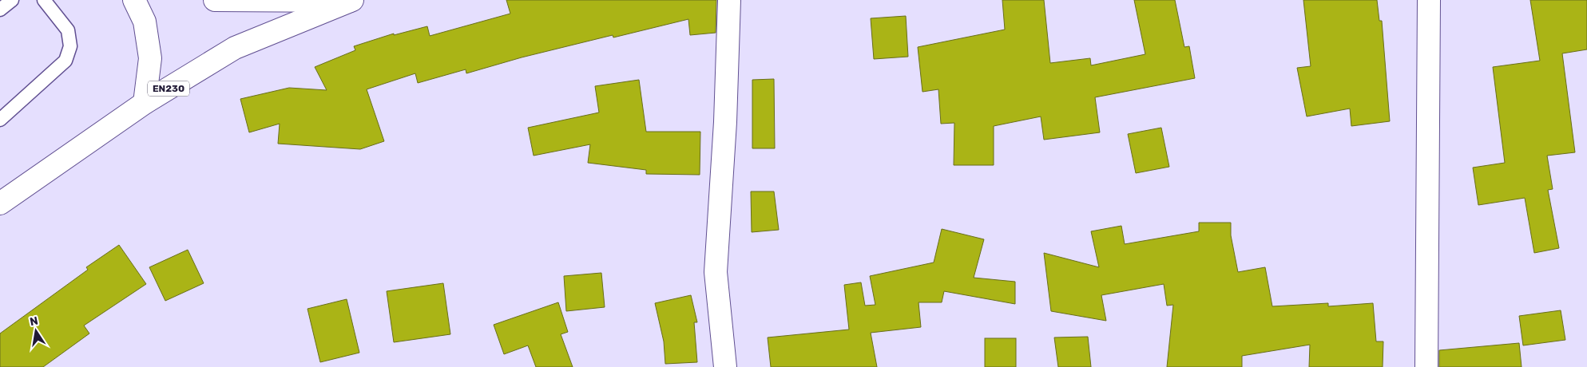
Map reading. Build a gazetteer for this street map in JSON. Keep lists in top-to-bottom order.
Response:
{
  "streets": {
    "street": ["EN230"]
  },
  "north": "top"
}
